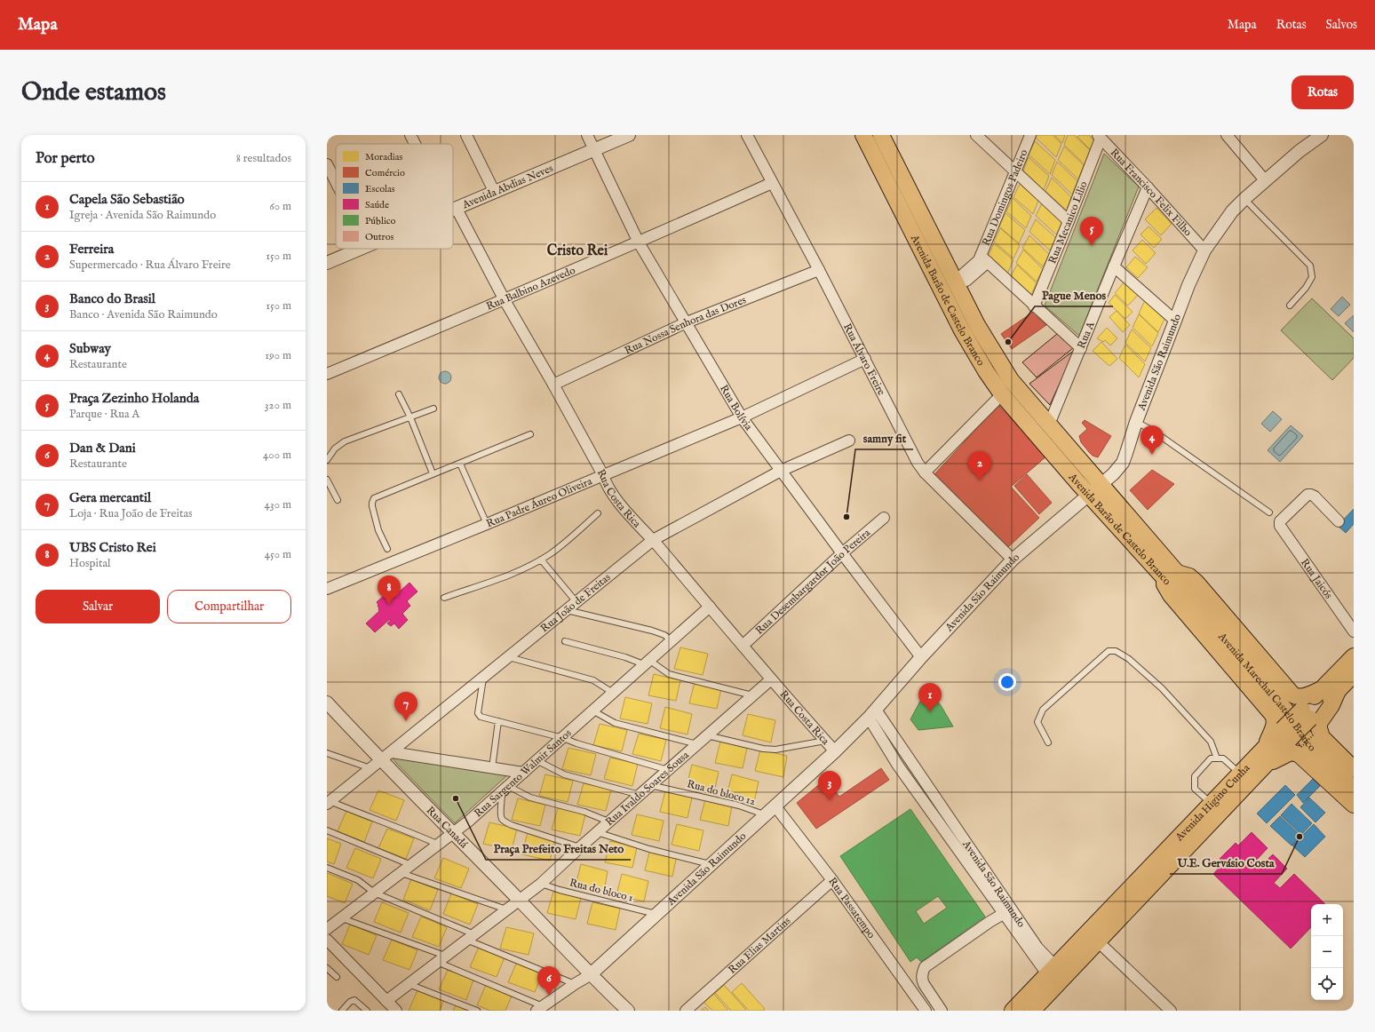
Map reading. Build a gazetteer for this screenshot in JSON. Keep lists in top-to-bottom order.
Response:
{
  "streets": {
    "main road": ["Avenida Barão de Castelo Branco", "Avenida Marechal Castelo Branco", "Avenida Higino Cunha"],
    "street": [
      "Avenida Abdias Neves",
      "Rua Francisco Felix Filho",
      "Rua Domingos Padeiro",
      "Rua Mecanico Lilio",
      "Rua Balbino Azevedo",
      "Rua Nossa Senhora das Dores",
      "Rua A",
      "Rua Álvaro Freire",
      "Avenida São Raimundo",
      "Rua Bolívia",
      "Rua Costa Rica",
      "Rua Padre Áureo Oliveira",
      "Rua Jaicós",
      "Rua Desembargardor João Pereira",
      "Rua João de Freitas",
      "Rua Sargento Walmir Santos",
      "Rua Ivaldo Soares Sousa",
      "Rua Canadá",
      "Rua Passatempo",
      "Rua Elias Martins"
    ],
    "lane": ["Rua do bloco 12", "Rua do bloco 1"]
  },
  "crossings": [
    ["Avenida Abdias Neves", "Rua Bolívia"],
    ["Avenida Abdias Neves", "Rua Costa Rica"],
    ["Rua Francisco Felix Filho", "Rua Mecanico Lilio"],
    ["Rua Francisco Felix Filho", "Rua A"],
    ["Rua Francisco Felix Filho", "Avenida São Raimundo"],
    ["Rua Balbino Azevedo", "Rua Álvaro Freire"],
    ["Rua Balbino Azevedo", "Rua Bolívia"],
    ["Rua Balbino Azevedo", "Rua Costa Rica"],
    ["Avenida Barão de Castelo Branco", "Rua A"],
    ["Avenida Barão de Castelo Branco", "Avenida São Raimundo"],
    ["Avenida Barão de Castelo Branco", "Avenida Marechal Castelo Branco"],
    ["Rua Nossa Senhora das Dores", "Rua Álvaro Freire"],
    ["Rua Nossa Senhora das Dores", "Rua Bolívia"],
    ["Rua Nossa Senhora das Dores", "Rua Costa Rica"],
    ["Rua Álvaro Freire", "Avenida São Raimundo"],
    ["Rua Álvaro Freire", "Rua Padre Áureo Oliveira"],
    ["Avenida São Raimundo", "Rua Bolívia"],
    ["Avenida São Raimundo", "Rua Costa Rica"],
    ["Avenida São Raimundo", "Rua do bloco 12"],
    ["Avenida São Raimundo", "Avenida Higino Cunha"],
    ["Avenida São Raimundo", "Rua Canadá"],
    ["Avenida São Raimundo", "Rua do bloco 1"],
    ["Avenida São Raimundo", "Rua Passatempo"],
    ["Rua Bolívia", "Rua Padre Áureo Oliveira"],
    ["Rua Bolívia", "Rua Desembargardor João Pereira"],
    ["Rua Bolívia", "Rua João de Freitas"],
    ["Rua Costa Rica", "Rua Padre Áureo Oliveira"],
    ["Rua Costa Rica", "Rua Desembargardor João Pereira"],
    ["Rua Costa Rica", "Rua João de Freitas"],
    ["Rua Costa Rica", "Rua Sargento Walmir Santos"],
    ["Rua Costa Rica", "Rua Ivaldo Soares Sousa"],
    ["Rua João de Freitas", "Rua Canadá"],
    ["Rua Sargento Walmir Santos", "Rua Canadá"],
    ["Rua Ivaldo Soares Sousa", "Rua do bloco 12"],
    ["Rua Ivaldo Soares Sousa", "Rua Canadá"],
    ["Rua Ivaldo Soares Sousa", "Rua do bloco 1"],
    ["Rua Passatempo", "Rua Elias Martins"]
  ],
  "districts": ["Cristo Rei"],
  "places": [
    "Pague Menos",
    "samny fit",
    "Praça Prefeito Freitas Neto",
    "U.E. Gervásio Costa"
  ],
  "legend": [
    "Moradias",
    "Comércio",
    "Escolas",
    "Saúde",
    "Público",
    "Outros"
  ],
  "page": {
    "header": "Mapa",
    "nav": ["Mapa", "Rotas", "Salvos"],
    "buttons": [
      "Rotas",
      ["Salvar", "Compartilhar"]
    ],
    "title": "Onde estamos",
    "heading": ["Por perto", "8 resultados"],
    "list": [
      {
        "mark": "1",
        "name": "Capela São Sebastião",
        "note": "Igreja · Avenida São Raimundo",
        "value": "60 m"
      },
      {
        "mark": "2",
        "name": "Ferreira",
        "note": "Supermercado · Rua Álvaro Freire",
        "value": "150 m"
      },
      {
        "mark": "3",
        "name": "Banco do Brasil",
        "note": "Banco · Avenida São Raimundo",
        "value": "150 m"
      },
      {
        "mark": "4",
        "name": "Subway",
        "note": "Restaurante",
        "value": "190 m"
      },
      {
        "mark": "5",
        "name": "Praça Zezinho Holanda",
        "note": "Parque · Rua A",
        "value": "320 m"
      },
      {
        "mark": "6",
        "name": "Dan & Dani",
        "note": "Restaurante",
        "value": "400 m"
      },
      {
        "mark": "7",
        "name": "Gera mercantil",
        "note": "Loja · Rua João de Freitas",
        "value": "430 m"
      },
      {
        "mark": "8",
        "name": "UBS Cristo Rei",
        "note": "Hospital",
        "value": "450 m"
      }
    ],
    "pins": [
      "5",
      "4",
      "2",
      "8",
      "1",
      "7",
      "3",
      "6"
    ],
    "map_buttons": ["+", "−"]
  }
}
